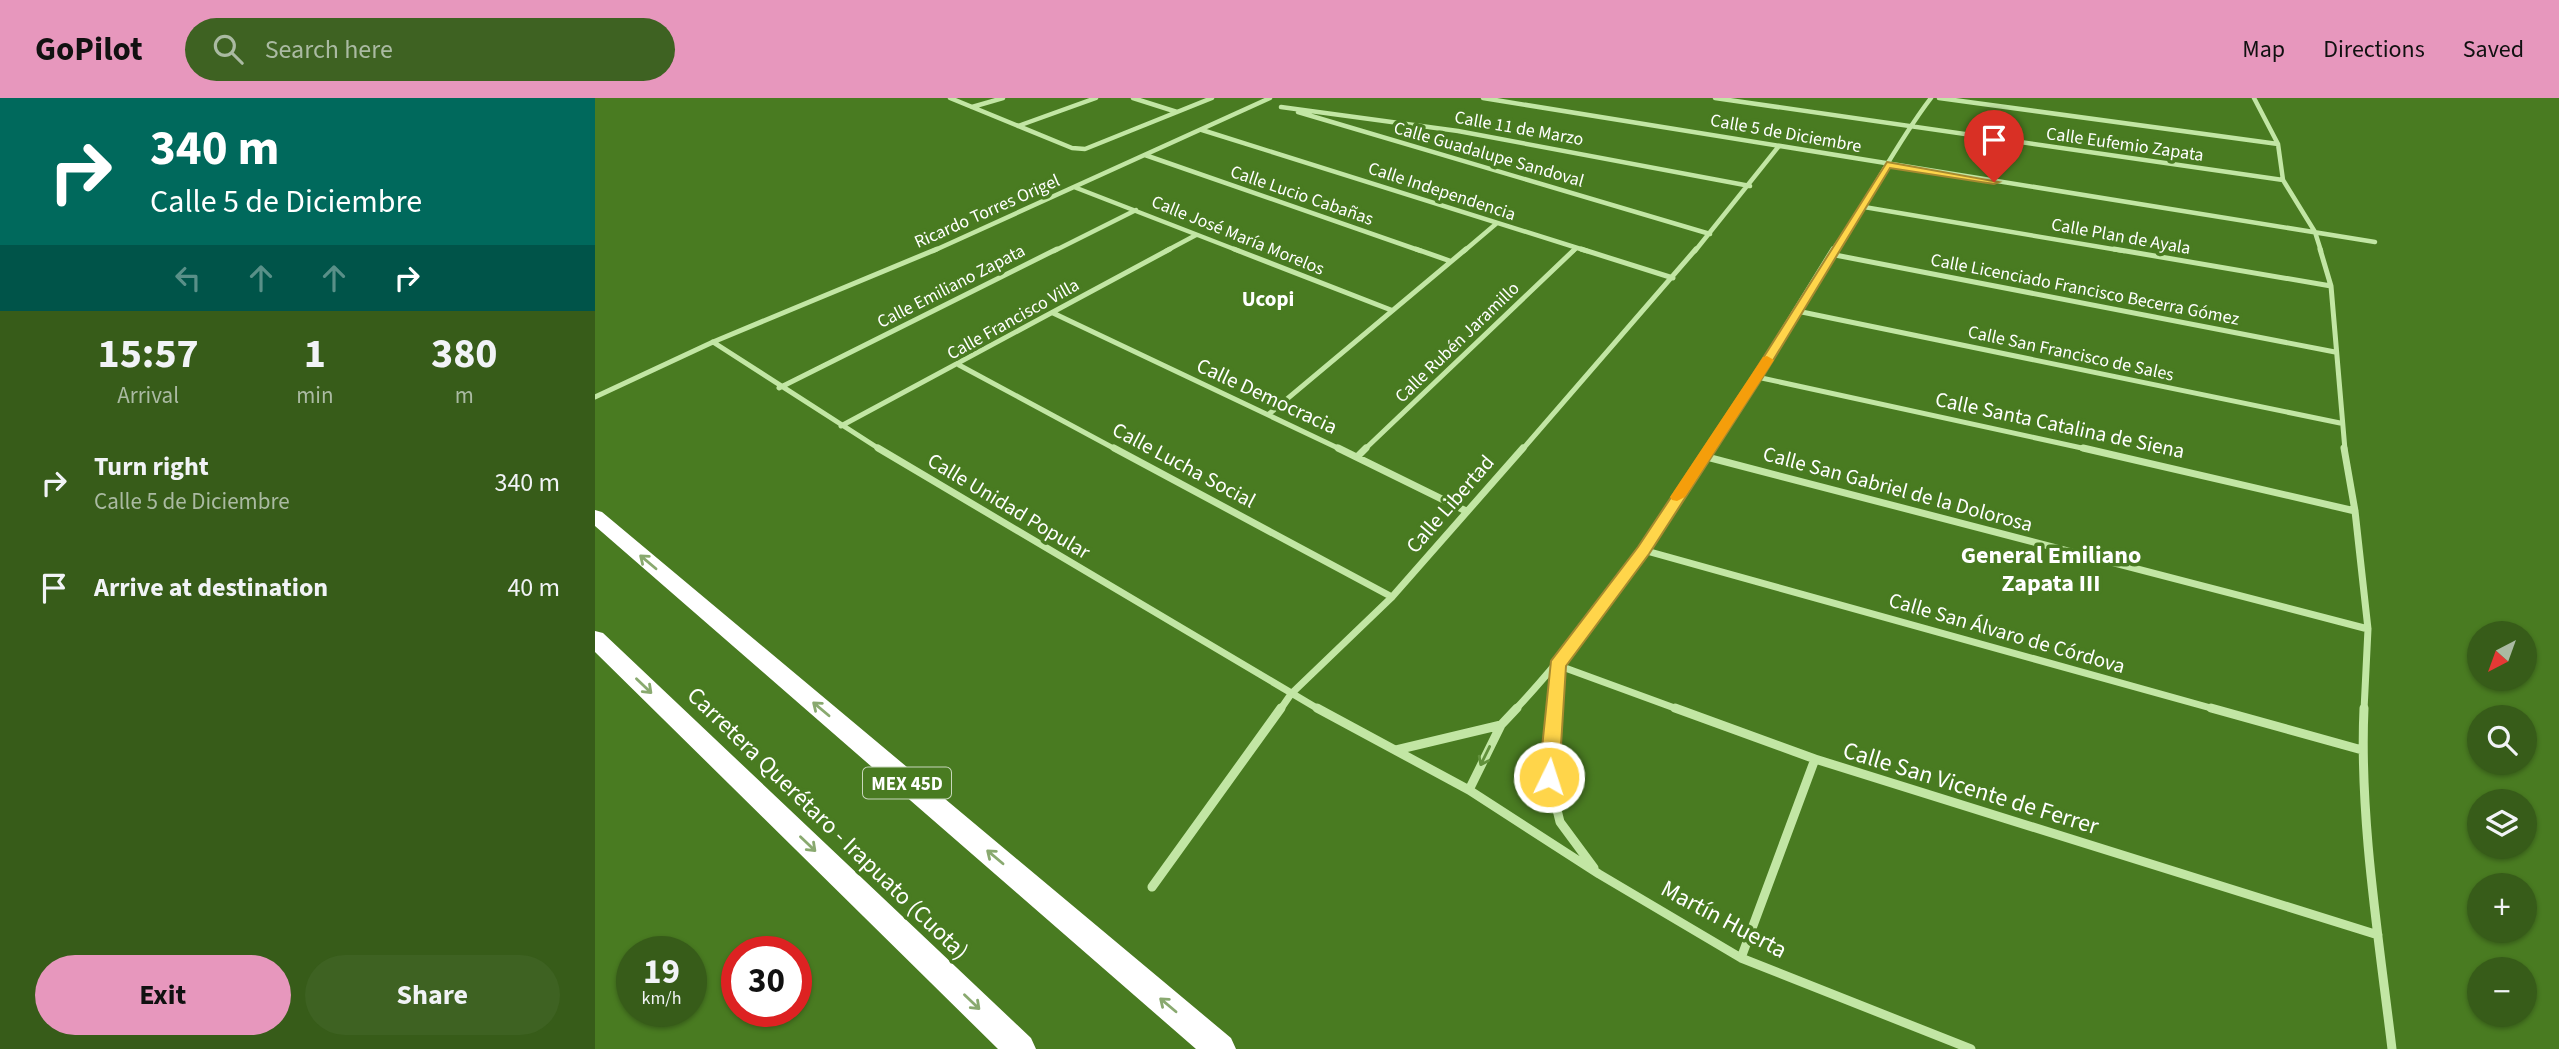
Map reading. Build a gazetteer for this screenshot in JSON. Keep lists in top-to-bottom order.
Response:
{
  "streets": {
    "highway": ["MEX 45D", "Carretera Querétaro - Irapuato (Cuota)"],
    "street": [
      "Calle 11 de Marzo",
      "Calle 5 de Diciembre",
      "Calle Eufemio Zapata",
      "Calle Guadalupe Sandoval",
      "Calle Independencia",
      "Calle Lucio Cabañas",
      "Ricardo Torres Origel",
      "Calle José María Morelos",
      "Calle Plan de Ayala",
      "Calle Emiliano Zapata",
      "Calle Licenciado Francisco Becerra Gómez",
      "Calle Francisco Villa",
      "Calle Rubén Jaramillo",
      "Calle San Francisco de Sales",
      "Calle Democracia",
      "Calle Santa Catalina de Siena",
      "Calle Lucha Social",
      "Calle San Gabriel de la Dolorosa",
      "Calle Libertad",
      "Calle Unidad Popular",
      "Calle San Álvaro de Córdova",
      "Calle San Vicente de Ferrer",
      "Martín Huerta"
    ]
  },
  "crossings": [
    ["Calle 11 de Marzo", "Calle Guadalupe Sandoval"],
    ["Calle 11 de Marzo", "Calle Libertad"],
    ["Calle 5 de Diciembre", "Calle Libertad"],
    ["Calle Guadalupe Sandoval", "Ricardo Torres Origel"],
    ["Calle Guadalupe Sandoval", "Calle Libertad"],
    ["Calle Independencia", "Ricardo Torres Origel"],
    ["Calle Independencia", "Calle Rubén Jaramillo"],
    ["Calle Independencia", "Calle Libertad"],
    ["Calle Lucio Cabañas", "Ricardo Torres Origel"],
    ["Ricardo Torres Origel", "Calle José María Morelos"],
    ["Ricardo Torres Origel", "Calle Unidad Popular"],
    ["Calle José María Morelos", "Calle Emiliano Zapata"],
    ["Calle José María Morelos", "Calle Francisco Villa"],
    ["Calle Emiliano Zapata", "Calle Unidad Popular"],
    ["Calle Francisco Villa", "Calle Democracia"],
    ["Calle Francisco Villa", "Calle Lucha Social"],
    ["Calle Francisco Villa", "Calle Unidad Popular"],
    ["Calle Rubén Jaramillo", "Calle Democracia"],
    ["Calle Democracia", "Calle Libertad"],
    ["Calle Lucha Social", "Calle Libertad"],
    ["Calle Libertad", "Calle Unidad Popular"],
    ["Calle Unidad Popular", "Martín Huerta"],
    ["Calle San Vicente de Ferrer", "Martín Huerta"]
  ],
  "districts": ["Ucopi", "General Emiliano Zapata III"],
  "north": "bottom left",
  "page": {
    "header": "GoPilot",
    "search": "Search here",
    "nav": ["Map", "Directions", "Saved"],
    "turn": ["340 m", "Calle 5 de Diciembre"],
    "eta": [
      "15:57",
      "Arrival",
      "1",
      "min",
      "380",
      "m"
    ],
    "list": [
      {
        "name": "Turn right",
        "note": "Calle 5 de Diciembre",
        "value": "340 m"
      },
      {
        "name": "Arrive at destination",
        "value": "40 m"
      }
    ],
    "map_buttons": ["+", "−"],
    "speed": "19 km/h",
    "limit": "30",
    "buttons": ["Exit", "Share"]
  }
}
